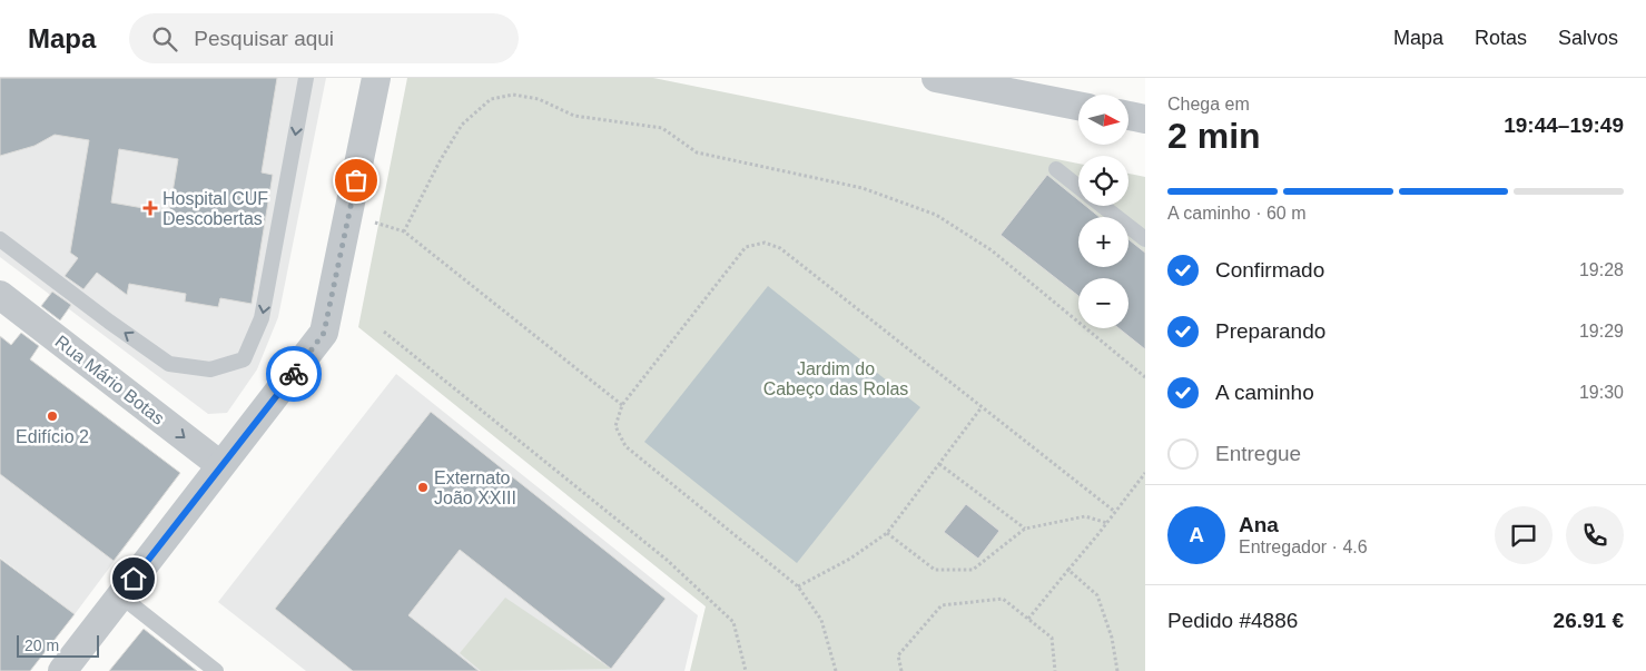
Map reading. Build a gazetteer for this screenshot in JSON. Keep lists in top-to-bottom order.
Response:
{
  "streets": {
    "street": ["Rua Mário Botas"]
  },
  "one_way": ["Rua Mário Botas"],
  "parks": ["Jardim do Cabeço das Rolas"],
  "places": {
    "health": ["Hospital CUF Descobertas"],
    "other": ["Edifício 2", "Externato João XXIII"]
  },
  "scale_bar": "20 m",
  "north": "right",
  "page": {
    "header": "Mapa",
    "search": "Pesquisar aqui",
    "nav": ["Mapa", "Rotas", "Salvos"],
    "heading": ["2 min", "Chega em", "19:44–19:49"],
    "panel": [
      "Ana",
      "Entregador · 4.6",
      "Pedido #4886",
      "26.91 €"
    ],
    "map_buttons": ["+", "−"],
    "bar": "A caminho · 60 m",
    "list": [
      ["Confirmado", "19:28"],
      ["Preparando", "19:29"],
      ["A caminho", "19:30"],
      "Entregue"
    ],
    "round": "A",
    "scale": "20 m"
  }
}
